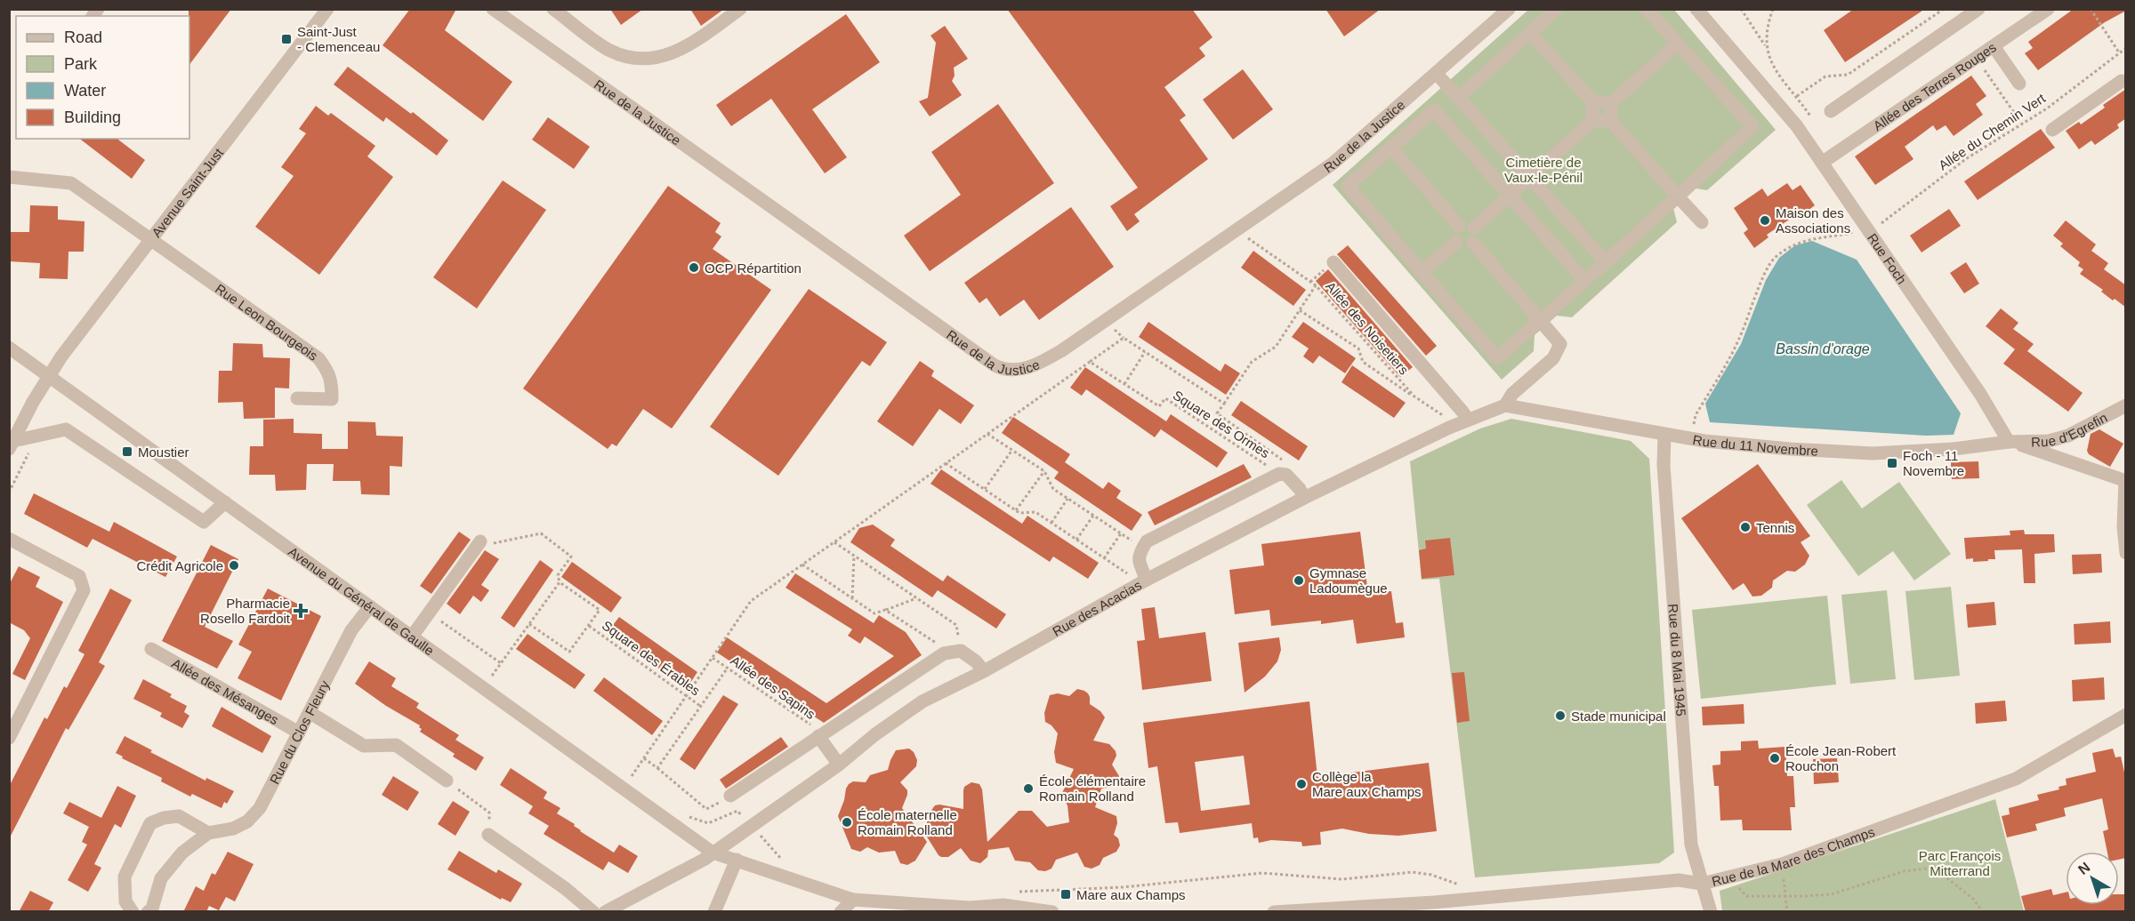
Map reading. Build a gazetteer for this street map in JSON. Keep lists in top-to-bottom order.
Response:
{
  "streets": {
    "street": [
      "Allée des Terres Rouges",
      "Rue de la Justice",
      "Avenue Saint-Just",
      "Rue Foch",
      "Rue Leon Bourgeois",
      "Rue d'Egrefin",
      "Rue du 11 Novembre",
      "Avenue du Général de Gaulle",
      "Rue des Acacias",
      "Rue du 8 Mai 1945",
      "Allée des Mésanges",
      "Rue du Clos Fleury",
      "Rue de la Mare des Champs"
    ],
    "path": [
      "Allée du Chemin Vert",
      "Allée des Noisetiers",
      "Square des Ormes",
      "Square des Érables",
      "Allée des Sapins"
    ]
  },
  "crossings": [
    ["Allée des Terres Rouges", "Rue Foch"],
    ["Rue de la Justice", "Allée des Noisetiers"],
    ["Allée du Chemin Vert", "Rue Foch"],
    ["Allée du Chemin Vert", "Rue du 11 Novembre"],
    ["Avenue Saint-Just", "Rue Leon Bourgeois"],
    ["Avenue Saint-Just", "Avenue du Général de Gaulle"],
    ["Rue Foch", "Rue d'Egrefin"],
    ["Rue Foch", "Rue du 11 Novembre"],
    ["Allée des Noisetiers", "Rue des Acacias"],
    ["Rue d'Egrefin", "Rue du 11 Novembre"],
    ["Rue du 11 Novembre", "Rue des Acacias"],
    ["Rue du 11 Novembre", "Rue du 8 Mai 1945"],
    ["Avenue du Général de Gaulle", "Rue des Acacias"],
    ["Avenue du Général de Gaulle", "Rue du Clos Fleury"],
    ["Square des Érables", "Allée des Sapins"],
    ["Rue du 8 Mai 1945", "Rue de la Mare des Champs"],
    ["Allée des Mésanges", "Rue du Clos Fleury"]
  ],
  "water": ["Bassin d'orage"],
  "parks": ["Cimetière de Vaux-le-Pénil", "Parc François Mitterrand"],
  "places": {
    "transit": [
      "Saint-Just - Clemenceau",
      "Moustier",
      "Foch - 11 Novembre",
      "Mare aux Champs"
    ],
    "other": [
      "Maison des Associations",
      "OCP Répartition",
      "Tennis",
      "Crédit Agricole",
      "Gymnase Ladoumègue",
      "Stade municipal",
      "École Jean-Robert Rouchon",
      "Collège la Mare aux Champs",
      "École élémentaire Romain Rolland",
      "École maternelle Romain Rolland"
    ],
    "health": ["Pharmacie Rosello Fardoit"]
  },
  "legend": [
    "Road",
    "Park",
    "Water",
    "Building"
  ],
  "north": "top left"
}
